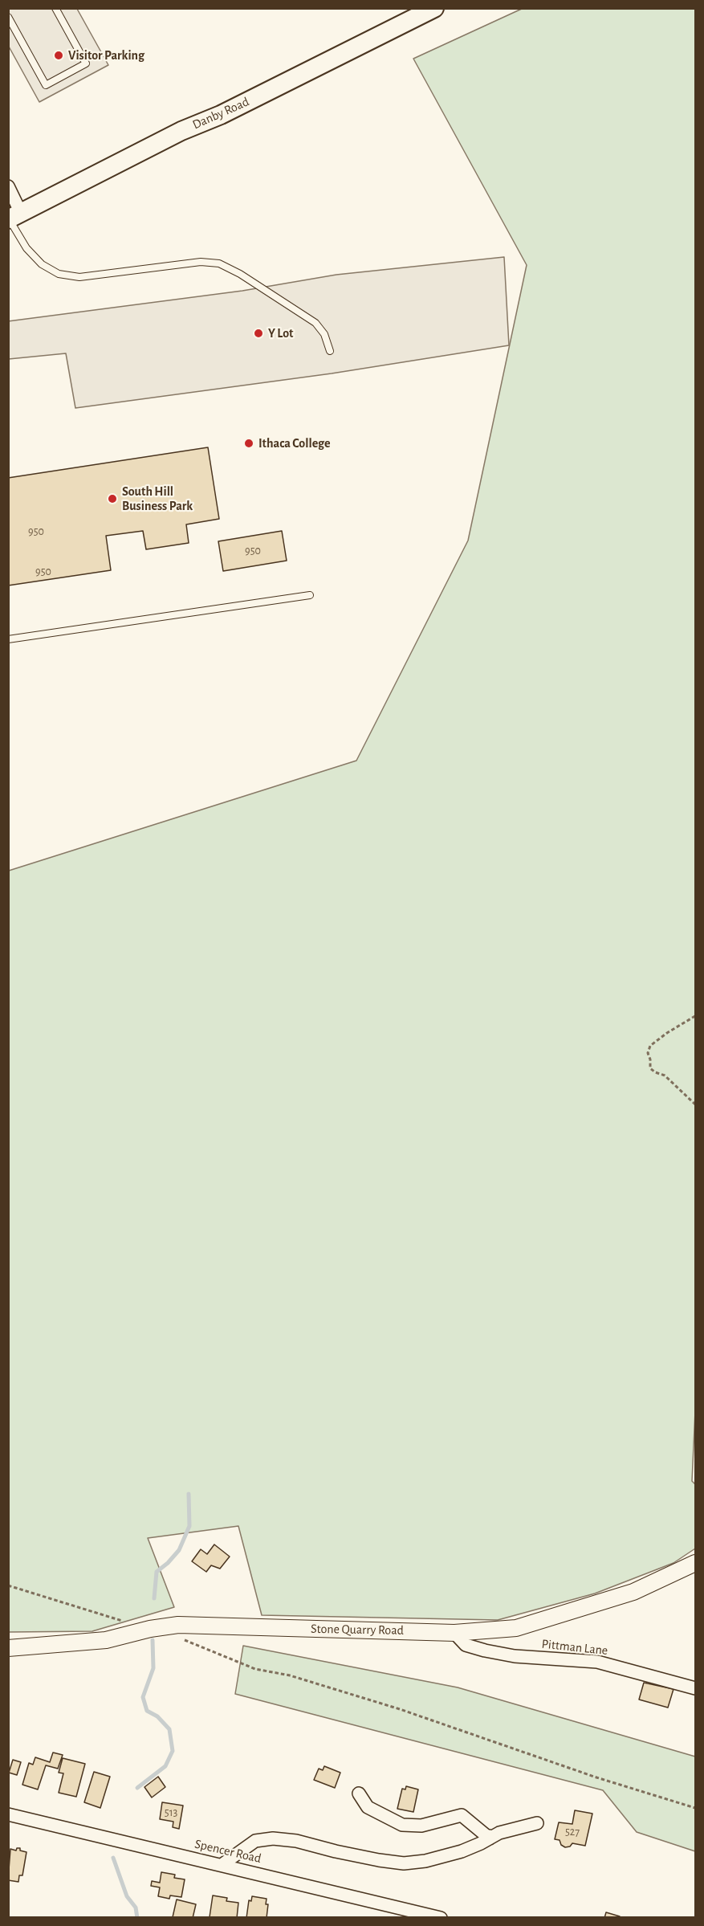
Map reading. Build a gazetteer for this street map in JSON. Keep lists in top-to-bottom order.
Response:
{
  "streets": {
    "main road": ["Danby Road"],
    "street": ["Stone Quarry Road", "Pittman Lane", "Spencer Road"]
  },
  "crossings": [
    ["Stone Quarry Road", "Pittman Lane"]
  ],
  "places": [
    "Visitor Parking",
    "Y Lot",
    "Ithaca College",
    "South Hill Business Park"
  ],
  "house_numbers": [
    "950",
    "950",
    "950",
    "513",
    "527"
  ]
}
